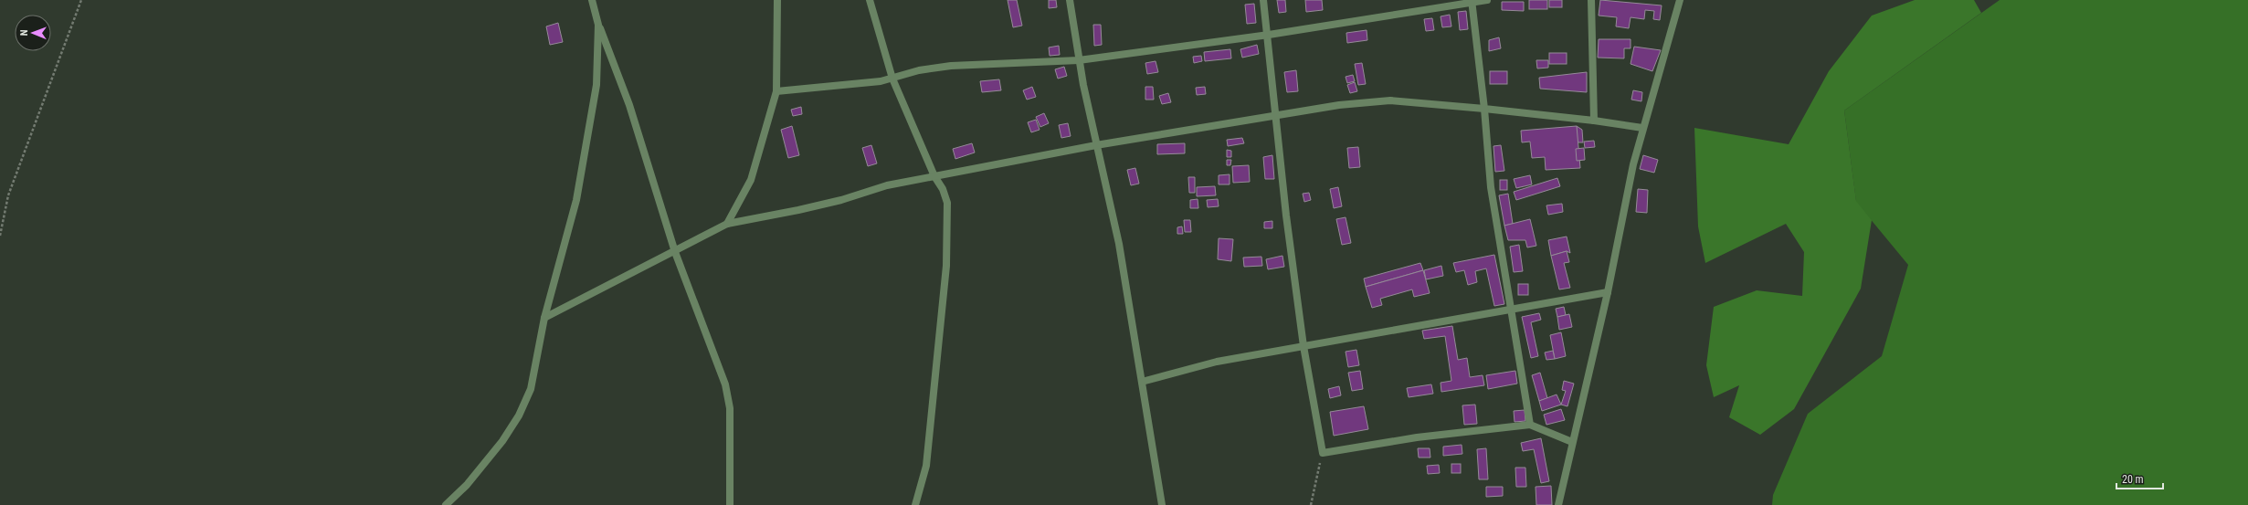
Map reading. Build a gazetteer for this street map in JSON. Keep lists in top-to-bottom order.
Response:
{
  "scale_bar": "20 m",
  "north": "left"
}
